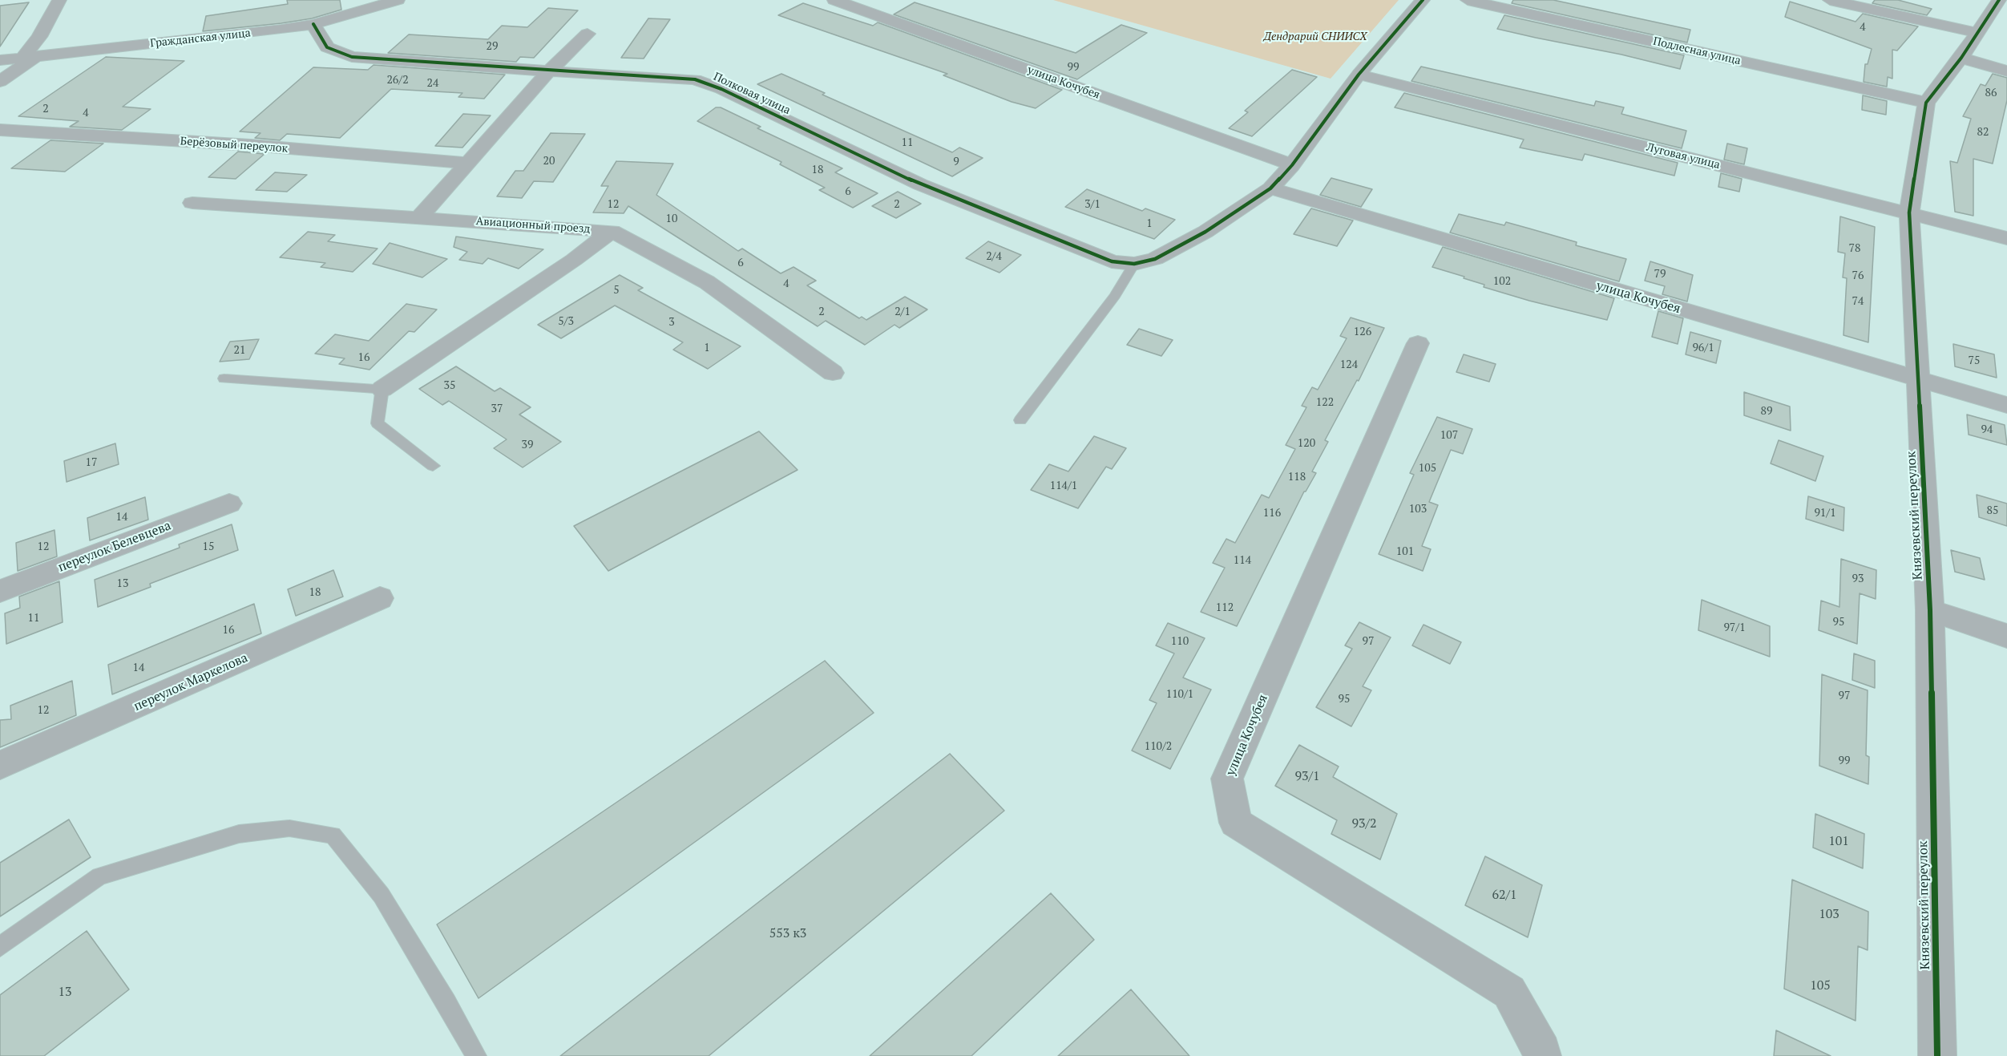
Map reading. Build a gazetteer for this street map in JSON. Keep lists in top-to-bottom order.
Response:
{
  "streets": {
    "street": [
      "Гражданская улица",
      "Подлесная улица",
      "улица Кочубея",
      "Полковая улица",
      "Берёзовый переулок",
      "Луговая улица",
      "Авиационный проезд",
      "Князевский переулок",
      "переулок Белевцева",
      "переулок Маркелова"
    ]
  },
  "crossings": [
    ["Гражданская улица", "Полковая улица"],
    ["Подлесная улица", "Князевский переулок"],
    ["улица Кочубея", "Полковая улица"],
    ["улица Кочубея", "Князевский переулок"],
    ["Полковая улица", "Луговая улица"],
    ["Луговая улица", "Князевский переулок"]
  ],
  "parks": ["Дендрарий СНИИСХ"],
  "house_numbers": [
    "4",
    "29",
    "99",
    "26/2",
    "24",
    "86",
    "2",
    "4",
    "82",
    "11",
    "20",
    "9",
    "18",
    "6",
    "12",
    "2",
    "3/1",
    "10",
    "1",
    "78",
    "2/4",
    "6",
    "79",
    "76",
    "102",
    "4",
    "5",
    "74",
    "2",
    "2/1",
    "5/3",
    "3",
    "126",
    "1",
    "96/1",
    "21",
    "16",
    "75",
    "124",
    "35",
    "122",
    "37",
    "89",
    "94",
    "107",
    "120",
    "39",
    "17",
    "105",
    "118",
    "114/1",
    "103",
    "85",
    "116",
    "91/1",
    "14",
    "12",
    "15",
    "101",
    "114",
    "93",
    "13",
    "18",
    "112",
    "11",
    "95",
    "97/1",
    "16",
    "110",
    "97",
    "14",
    "110/1",
    "97",
    "95",
    "12",
    "110/2",
    "99",
    "93/1",
    "93/2",
    "101",
    "62/1",
    "103",
    "553 к3",
    "105",
    "13"
  ]
}
